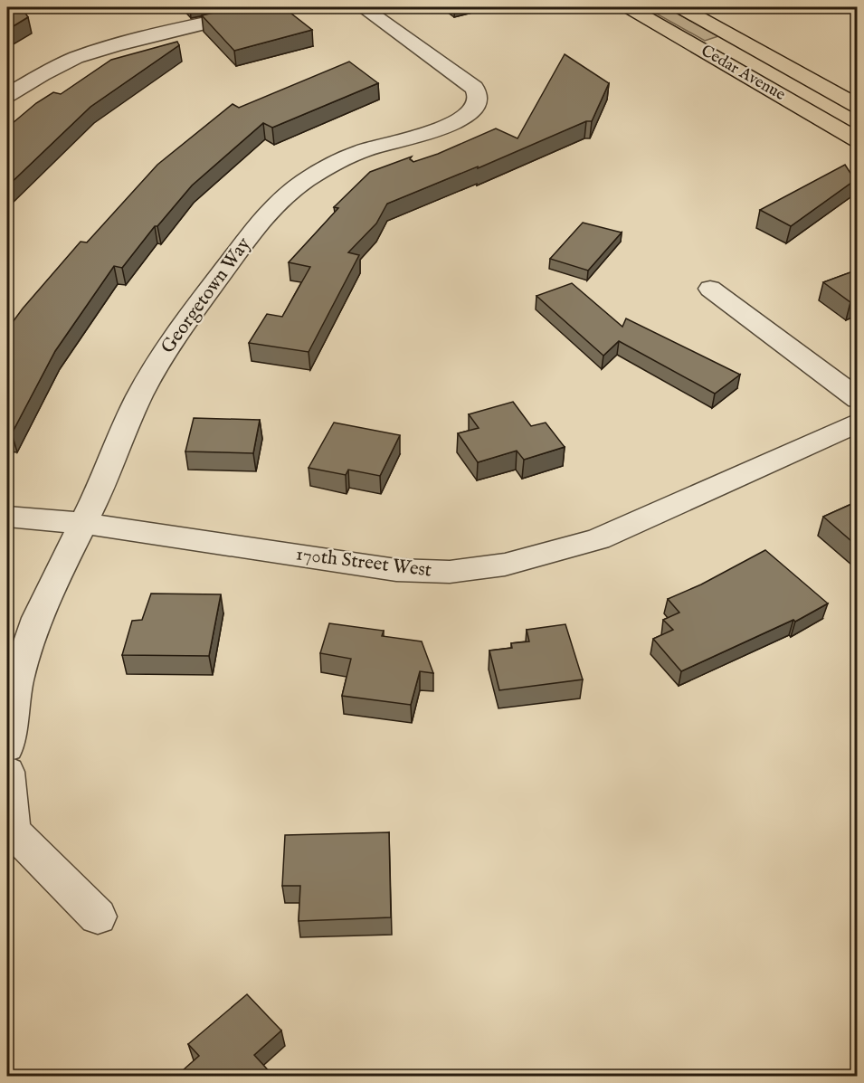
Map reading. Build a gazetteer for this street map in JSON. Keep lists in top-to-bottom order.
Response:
{
  "streets": {
    "main road": ["Cedar Avenue"],
    "street": ["Georgetown Way", "170th Street West"]
  },
  "crossings": [
    ["Georgetown Way", "170th Street West"]
  ]
}
